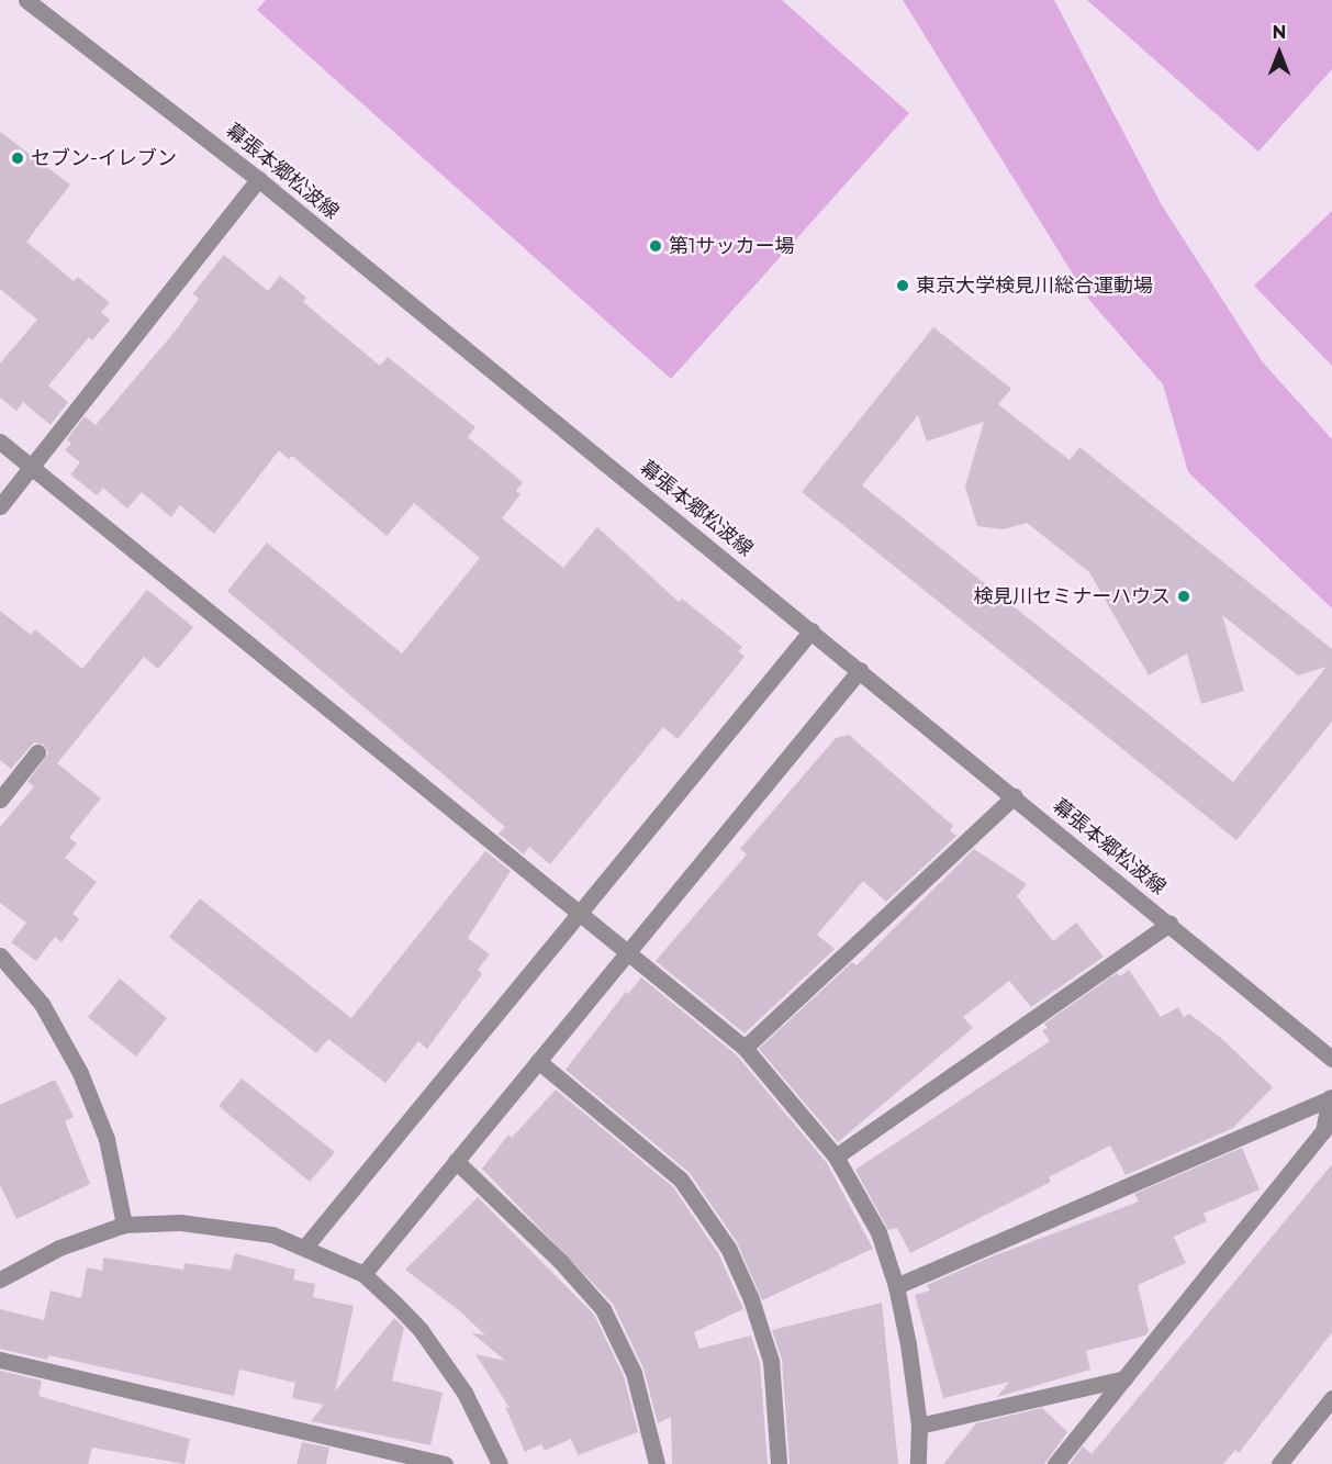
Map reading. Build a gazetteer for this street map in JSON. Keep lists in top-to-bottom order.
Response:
{
  "streets": {
    "street": ["幕張本郷松波線"]
  },
  "places": [
    "セブン-イレブン",
    "第1サッカー場",
    "東京大学検見川総合運動場",
    "検見川セミナーハウス"
  ],
  "north": "top"
}
